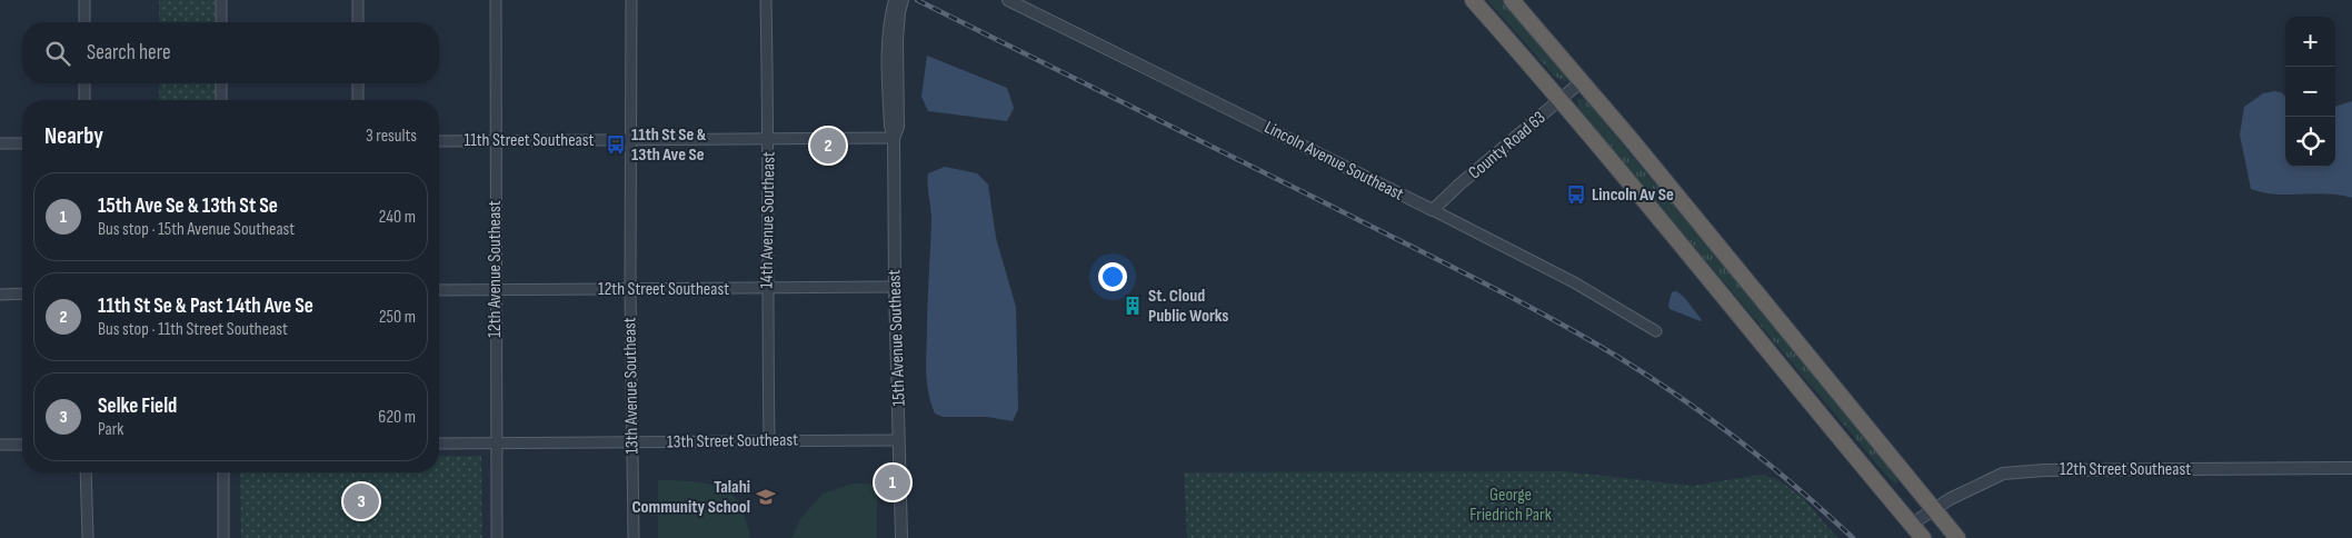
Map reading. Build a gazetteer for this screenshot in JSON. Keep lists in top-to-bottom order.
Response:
{
  "streets": {
    "street": [
      "11th Street Southeast",
      "County Road 63",
      "Lincoln Avenue Southeast",
      "14th Avenue Southeast",
      "12th Avenue Southeast",
      "12th Street Southeast",
      "15th Avenue Southeast",
      "13th Avenue Southeast",
      "13th Street Southeast"
    ]
  },
  "crossings": [
    ["11th Street Southeast", "14th Avenue Southeast"],
    ["11th Street Southeast", "12th Avenue Southeast"],
    ["11th Street Southeast", "15th Avenue Southeast"],
    ["11th Street Southeast", "13th Avenue Southeast"],
    ["County Road 63", "Lincoln Avenue Southeast"],
    ["14th Avenue Southeast", "12th Street Southeast"],
    ["14th Avenue Southeast", "13th Street Southeast"],
    ["12th Avenue Southeast", "12th Street Southeast"],
    ["12th Avenue Southeast", "13th Street Southeast"],
    ["12th Street Southeast", "15th Avenue Southeast"],
    ["12th Street Southeast", "13th Avenue Southeast"],
    ["15th Avenue Southeast", "13th Street Southeast"],
    ["13th Avenue Southeast", "13th Street Southeast"]
  ],
  "parks": ["George Friedrich Park"],
  "places": {
    "bus stop": ["11th St Se & 13th Ave Se", "Lincoln Av Se"],
    "building": ["St. Cloud Public Works"],
    "school or university": ["Talahi Community School"]
  },
  "page": {
    "map_buttons": ["+", "−"],
    "search": "Search here",
    "heading": ["Nearby", "3 results"],
    "pins": ["2", "1", "3"],
    "list": [
      {
        "mark": "1",
        "name": "15th Ave Se & 13th St Se",
        "note": "Bus stop · 15th Avenue Southeast",
        "value": "240 m"
      },
      {
        "mark": "2",
        "name": "11th St Se & Past 14th Ave Se",
        "note": "Bus stop · 11th Street Southeast",
        "value": "250 m"
      },
      {
        "mark": "3",
        "name": "Selke Field",
        "note": "Park",
        "value": "620 m"
      }
    ]
  }
}
